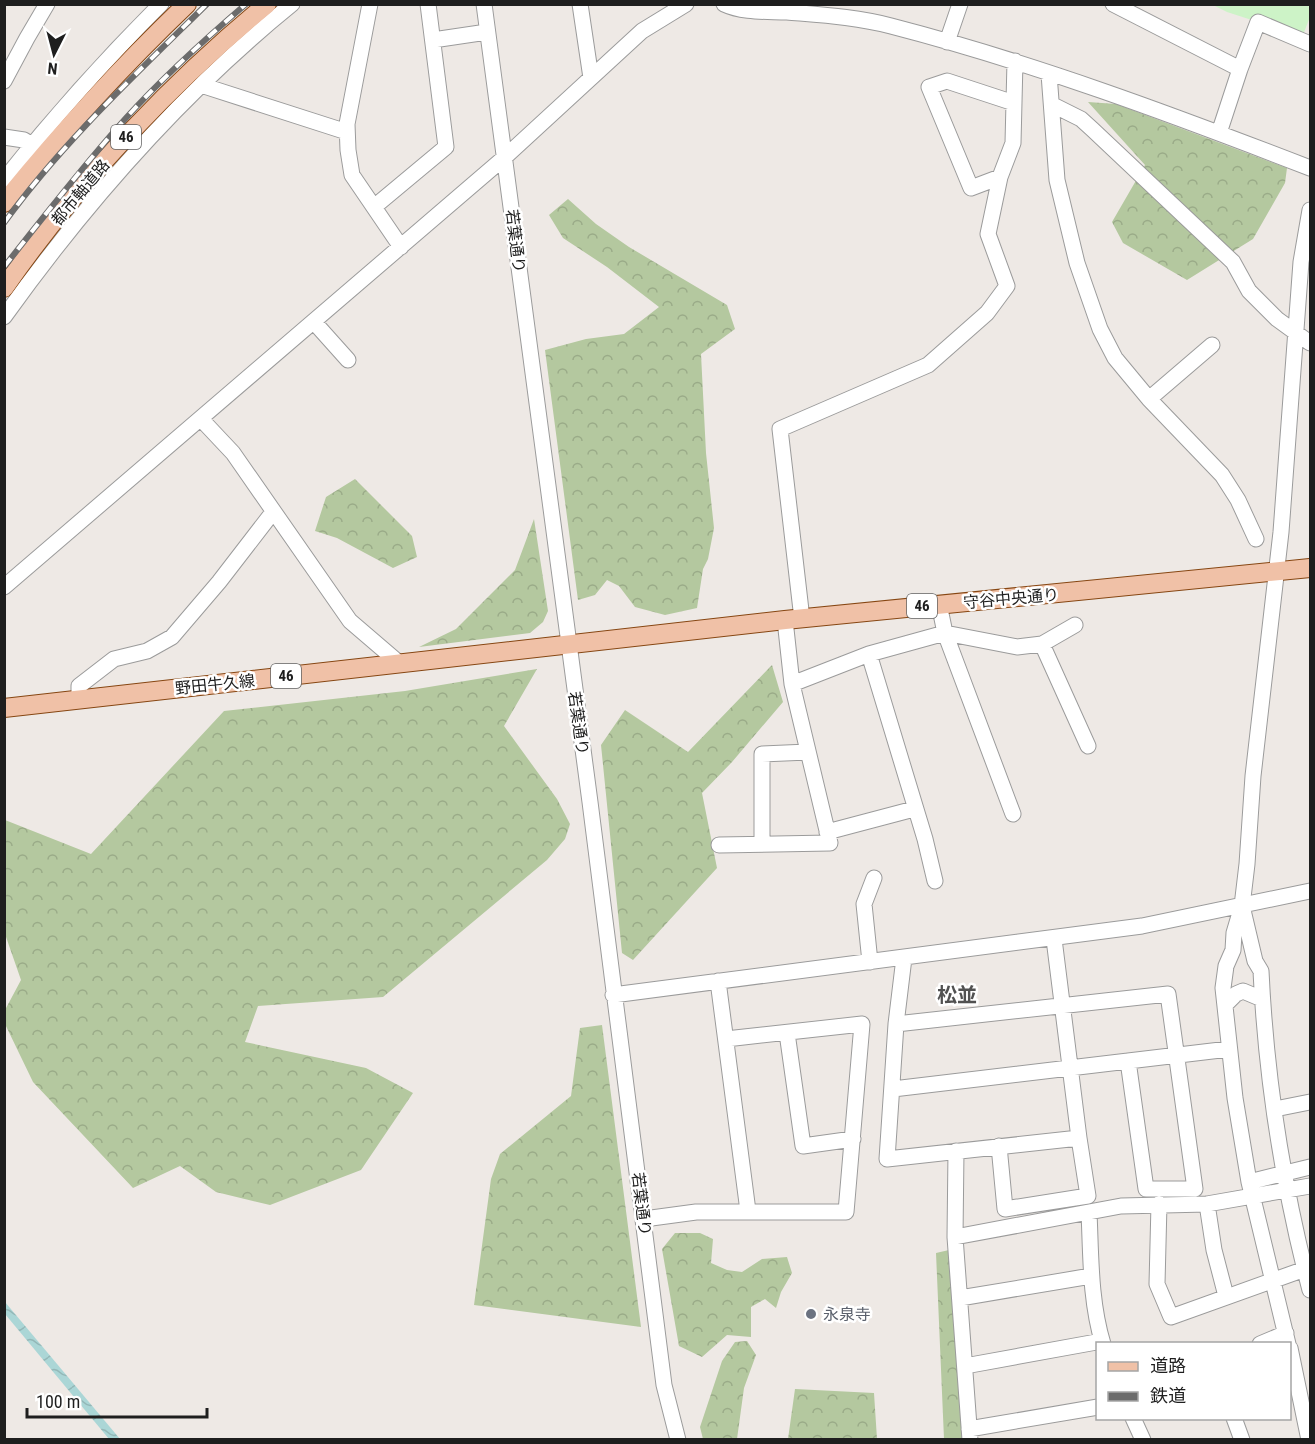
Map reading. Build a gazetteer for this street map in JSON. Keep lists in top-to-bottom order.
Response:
{
  "streets": {
    "main road": [
      "46",
      "都市軸道路",
      "守谷中央通り",
      "野田牛久線"
    ],
    "street": ["若葉通り"]
  },
  "crossings": [
    ["若葉通り", "守谷中央通り"],
    ["若葉通り", "野田牛久線"],
    ["守谷中央通り", "野田牛久線"]
  ],
  "districts": ["松並"],
  "places": ["永泉寺"],
  "legend": ["道路", "鉄道"],
  "scale_bar": "100 m",
  "north": "bottom"
}
